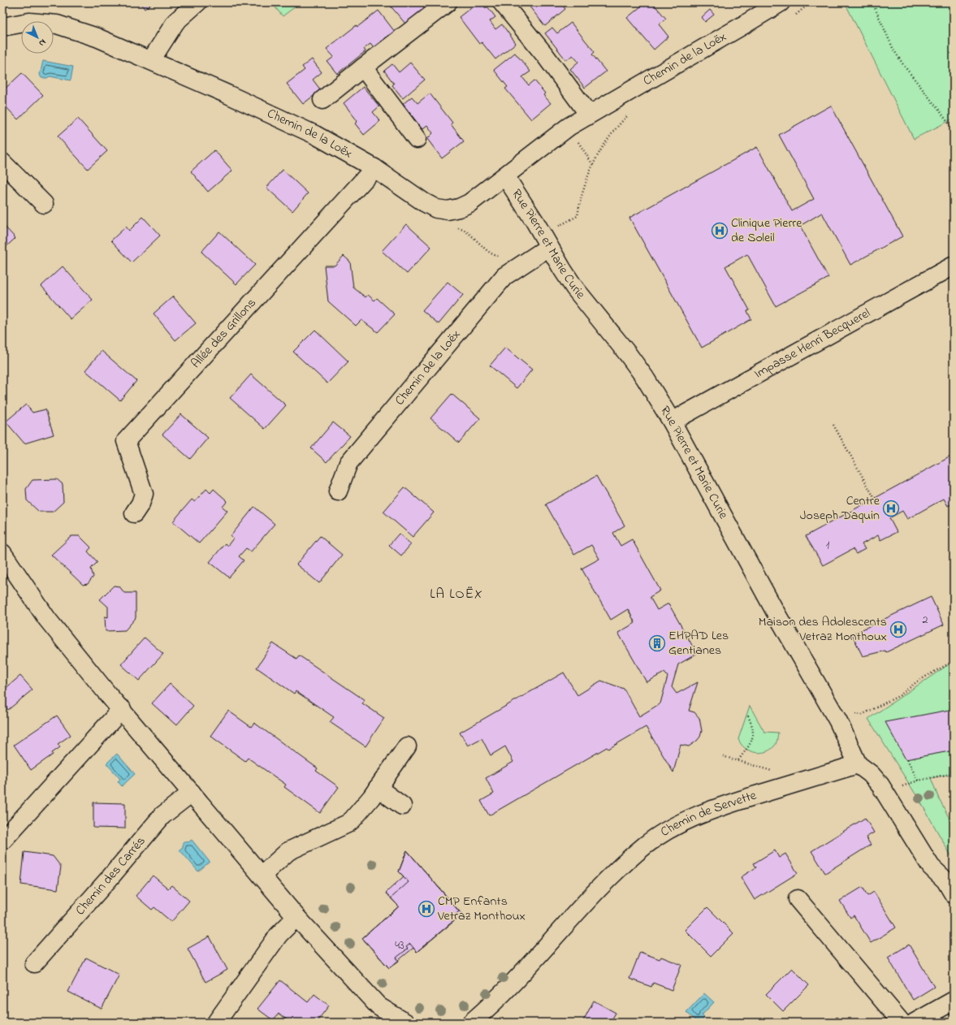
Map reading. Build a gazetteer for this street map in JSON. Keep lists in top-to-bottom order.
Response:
{
  "streets": {
    "street": [
      "Chemin de la Loëx",
      "Rue Pierre et Marie Curie",
      "Allée des Grillons",
      "Impasse Henri Becquerel",
      "Chemin de Servette",
      "Chemin des Carrés"
    ]
  },
  "crossings": [
    ["Chemin de la Loëx", "Rue Pierre et Marie Curie"],
    ["Chemin de la Loëx", "Allée des Grillons"],
    ["Rue Pierre et Marie Curie", "Impasse Henri Becquerel"],
    ["Rue Pierre et Marie Curie", "Chemin de Servette"]
  ],
  "districts": ["LA LOËX"],
  "places": {
    "hospital": [
      "Clinique Pierre de Soleil",
      "Centre Joseph Daquin",
      "Maison des Adolescents Vetraz Monthoux",
      "CMP Enfants Vetraz Monthoux"
    ],
    "building": ["EHPAD Les Gentianes"]
  },
  "house_numbers": ["1", "2", "43"],
  "north": "bottom right"
}
